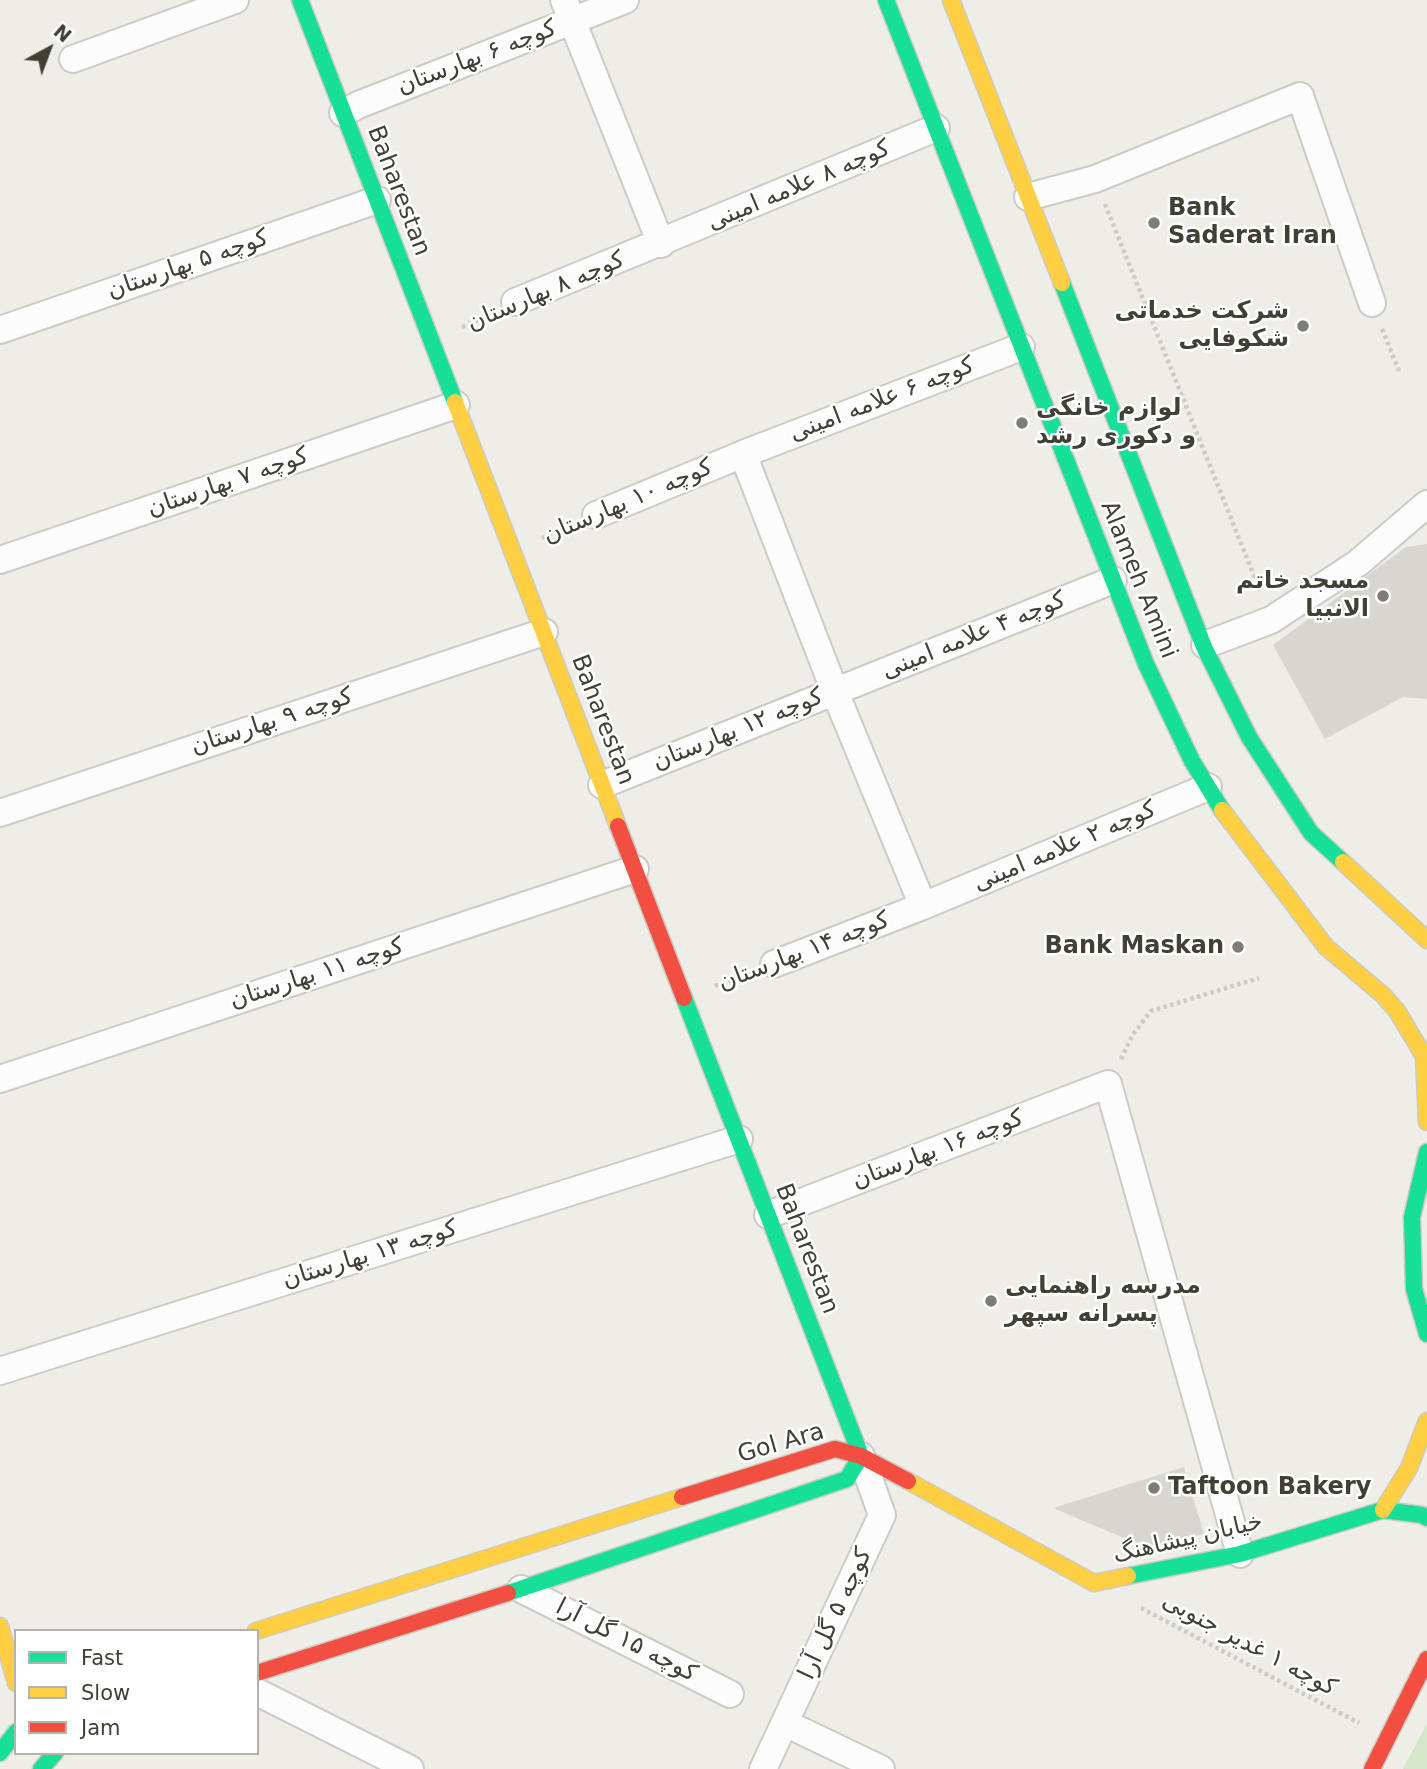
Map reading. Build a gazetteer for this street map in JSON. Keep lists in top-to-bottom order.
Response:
{
  "streets": {
    "street": [
      "کوچه ۶ بهارستان",
      "کوچه ۸ علامه امینی",
      "Baharestan",
      "کوچه ۵ بهارستان",
      "کوچه ۸ بهارستان",
      "کوچه ۶ علامه امینی",
      "کوچه ۷ بهارستان",
      "کوچه ۱۰ بهارستان",
      "Alameh Amini",
      "کوچه ۴ علامه امینی",
      "کوچه ۹ بهارستان",
      "کوچه ۱۲ بهارستان",
      "کوچه ۲ علامه امینی",
      "کوچه ۱۴ بهارستان",
      "کوچه ۱۱ بهارستان",
      "کوچه ۱۶ بهارستان",
      "کوچه ۱۳ بهارستان",
      "Gol Ara",
      "خیابان پیشاهنگ",
      "کوچه ۵ گل آرا",
      "کوچه ۱۵ گل آرا"
    ],
    "path": ["کوچه ۱ غدیر جنوبی"]
  },
  "crossings": [
    ["کوچه ۶ بهارستان", "Baharestan"],
    ["کوچه ۸ علامه امینی", "کوچه ۸ بهارستان"],
    ["کوچه ۸ علامه امینی", "Alameh Amini"],
    ["Baharestan", "کوچه ۵ بهارستان"],
    ["Baharestan", "کوچه ۸ بهارستان"],
    ["Baharestan", "کوچه ۷ بهارستان"],
    ["Baharestan", "کوچه ۱۰ بهارستان"],
    ["Baharestan", "کوچه ۹ بهارستان"],
    ["Baharestan", "کوچه ۱۲ بهارستان"],
    ["Baharestan", "کوچه ۱۴ بهارستان"],
    ["Baharestan", "کوچه ۱۱ بهارستان"],
    ["Baharestan", "کوچه ۱۶ بهارستان"],
    ["Baharestan", "کوچه ۱۳ بهارستان"],
    ["Baharestan", "Gol Ara"],
    ["Baharestan", "خیابان پیشاهنگ"],
    ["Baharestan", "کوچه ۵ گل آرا"],
    ["کوچه ۶ علامه امینی", "کوچه ۱۰ بهارستان"],
    ["کوچه ۶ علامه امینی", "Alameh Amini"],
    ["Alameh Amini", "کوچه ۴ علامه امینی"],
    ["Alameh Amini", "کوچه ۲ علامه امینی"],
    ["کوچه ۴ علامه امینی", "کوچه ۱۲ بهارستان"],
    ["کوچه ۲ علامه امینی", "کوچه ۱۴ بهارستان"],
    ["Gol Ara", "خیابان پیشاهنگ"],
    ["Gol Ara", "کوچه ۵ گل آرا"],
    ["Gol Ara", "کوچه ۱۵ گل آرا"],
    ["خیابان پیشاهنگ", "کوچه ۵ گل آرا"],
    ["خیابان پیشاهنگ", "کوچه ۱ غدیر جنوبی"]
  ],
  "places": [
    "Bank Saderat Iran",
    "شرکت خدماتی شکوفایی",
    "لوازم خانگی و دکوری رشد",
    "مسجد خاتم الانبیا",
    "Bank Maskan",
    "مدرسه راهنمایی پسرانه سپهر",
    "Taftoon Bakery"
  ],
  "legend": ["Fast", "Slow", "Jam"],
  "north": "top right"
}
